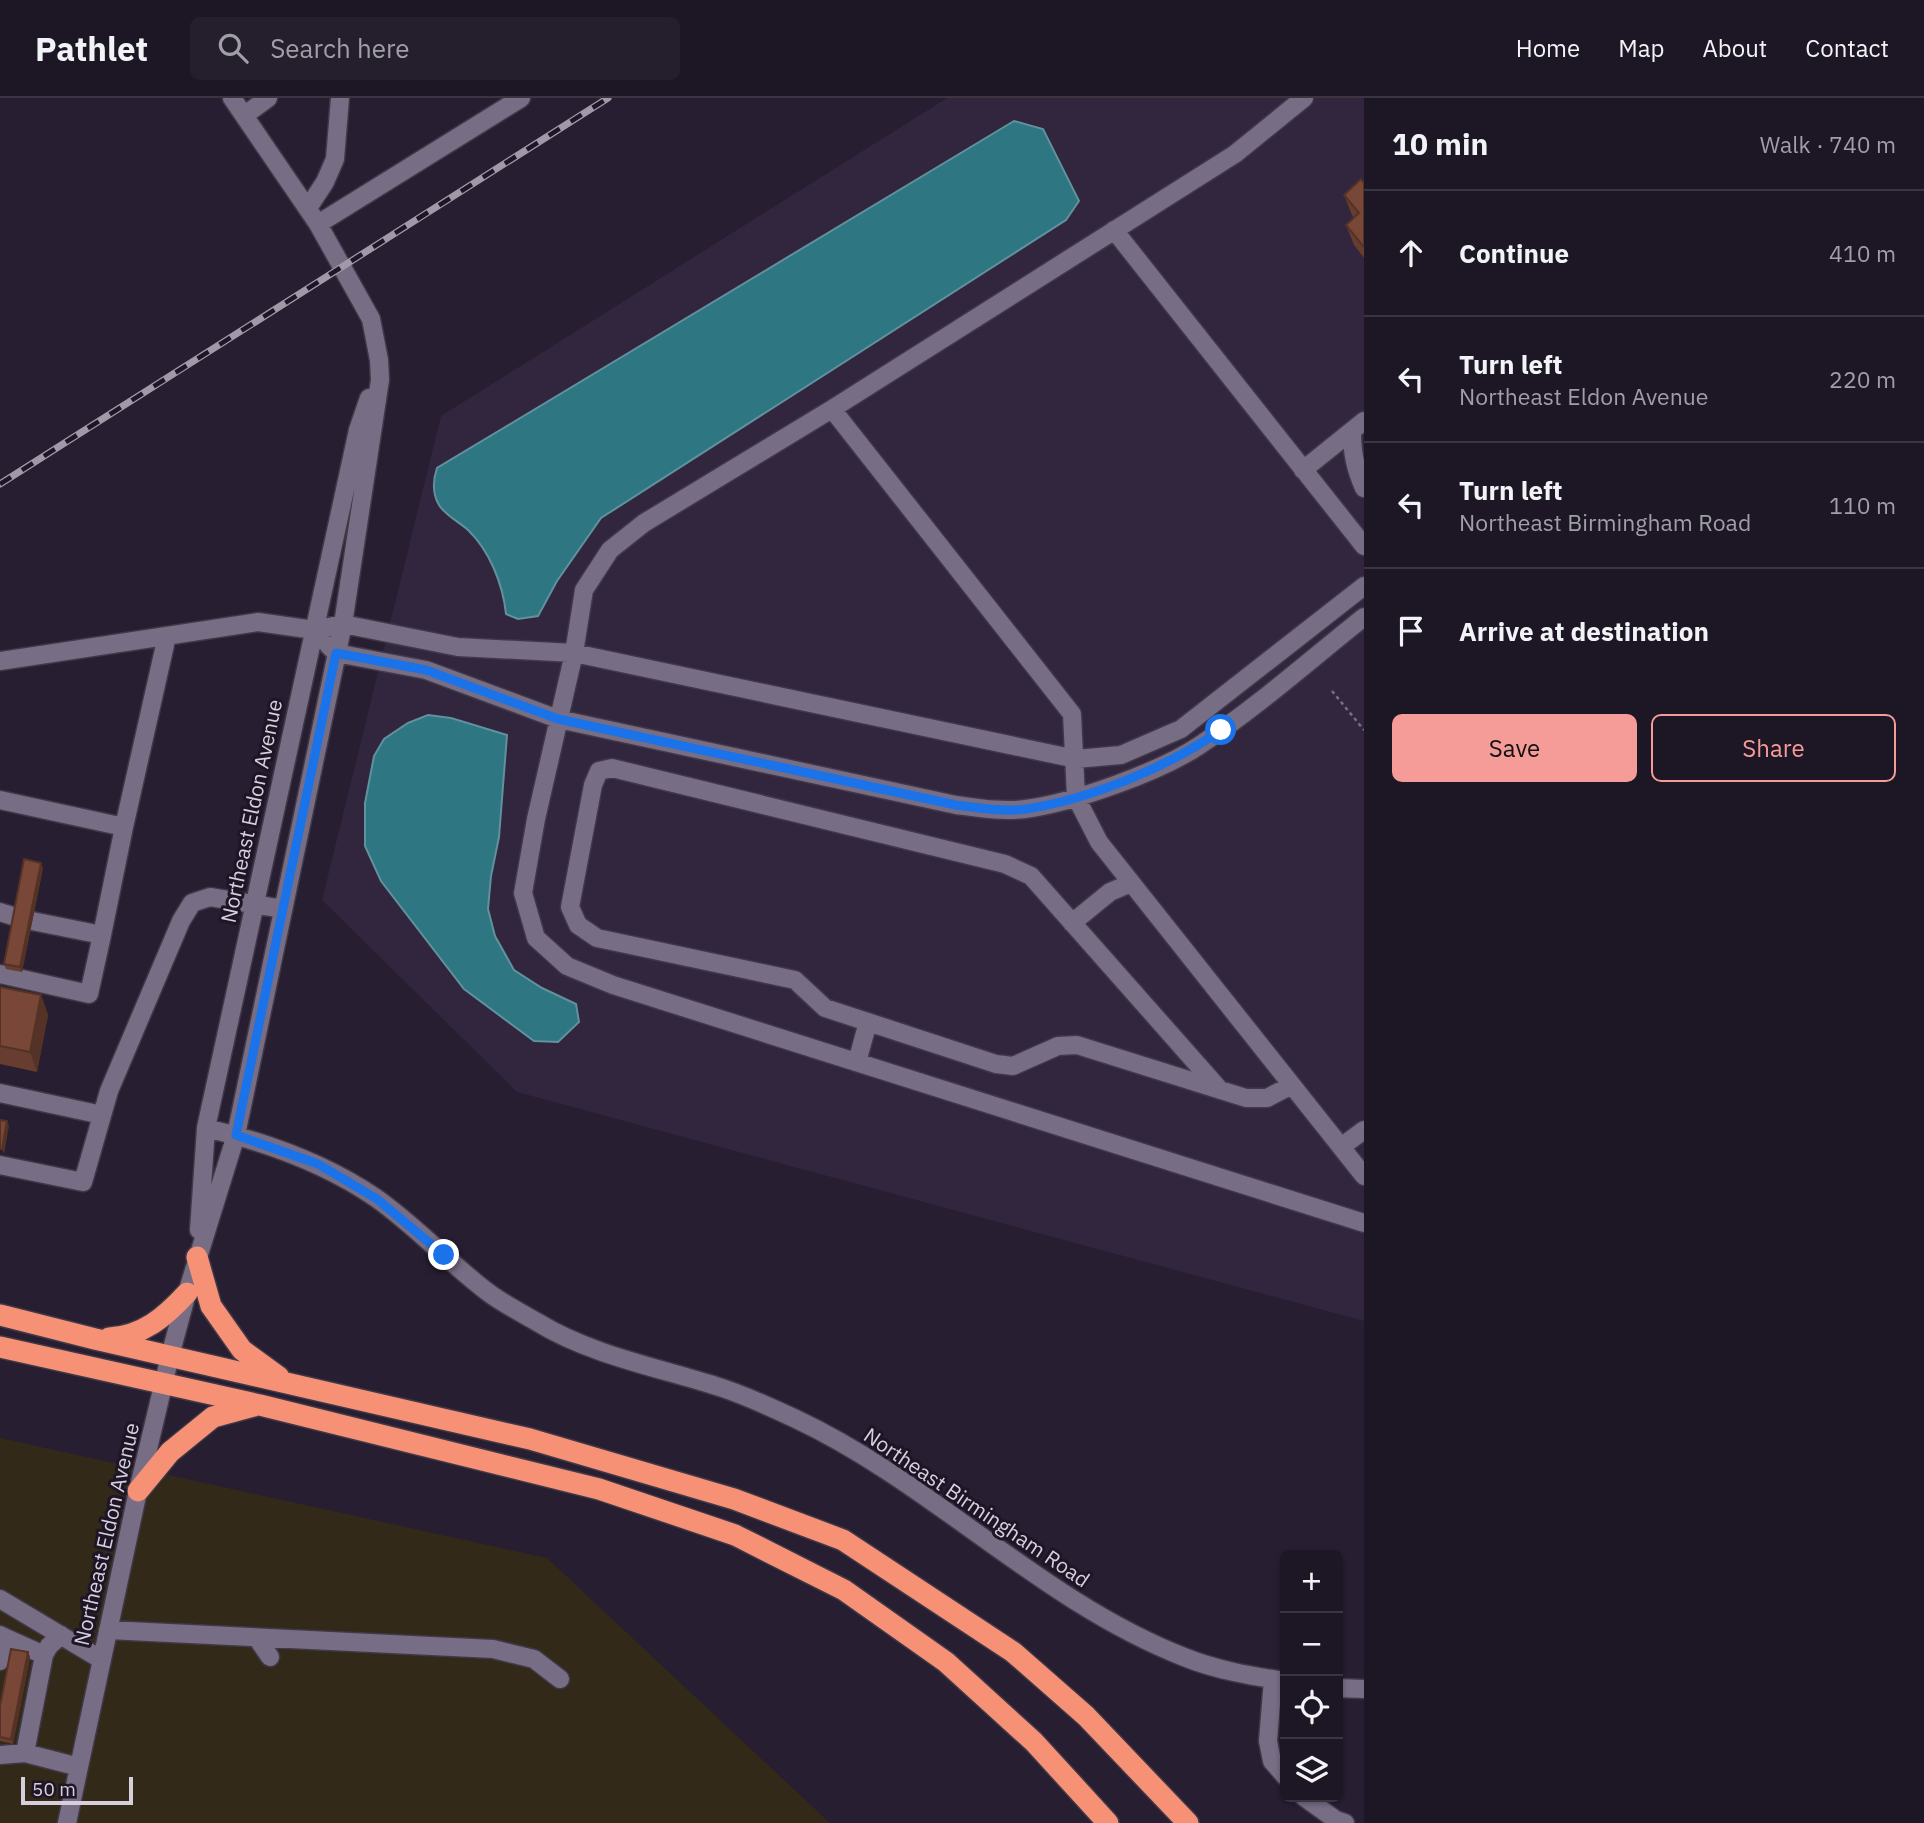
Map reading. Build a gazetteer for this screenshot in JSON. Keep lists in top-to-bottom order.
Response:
{
  "streets": {
    "street": ["Northeast Eldon Avenue", "Northeast Birmingham Road"]
  },
  "crossings": [
    ["Northeast Eldon Avenue", "Northeast Birmingham Road"]
  ],
  "scale_bar": "50 m",
  "page": {
    "header": "Pathlet",
    "search": "Search here",
    "nav": [
      "Home",
      "Map",
      "About",
      "Contact"
    ],
    "heading": ["10 min", "Walk · 740 m"],
    "list": [
      ["Continue", "410 m"],
      ["Turn left", "Northeast Eldon Avenue", "220 m"],
      ["Turn left", "Northeast Birmingham Road", "110 m"],
      "Arrive at destination"
    ],
    "buttons": ["Save", "Share"],
    "map_buttons": ["+", "−"],
    "scale": "50 m"
  }
}
